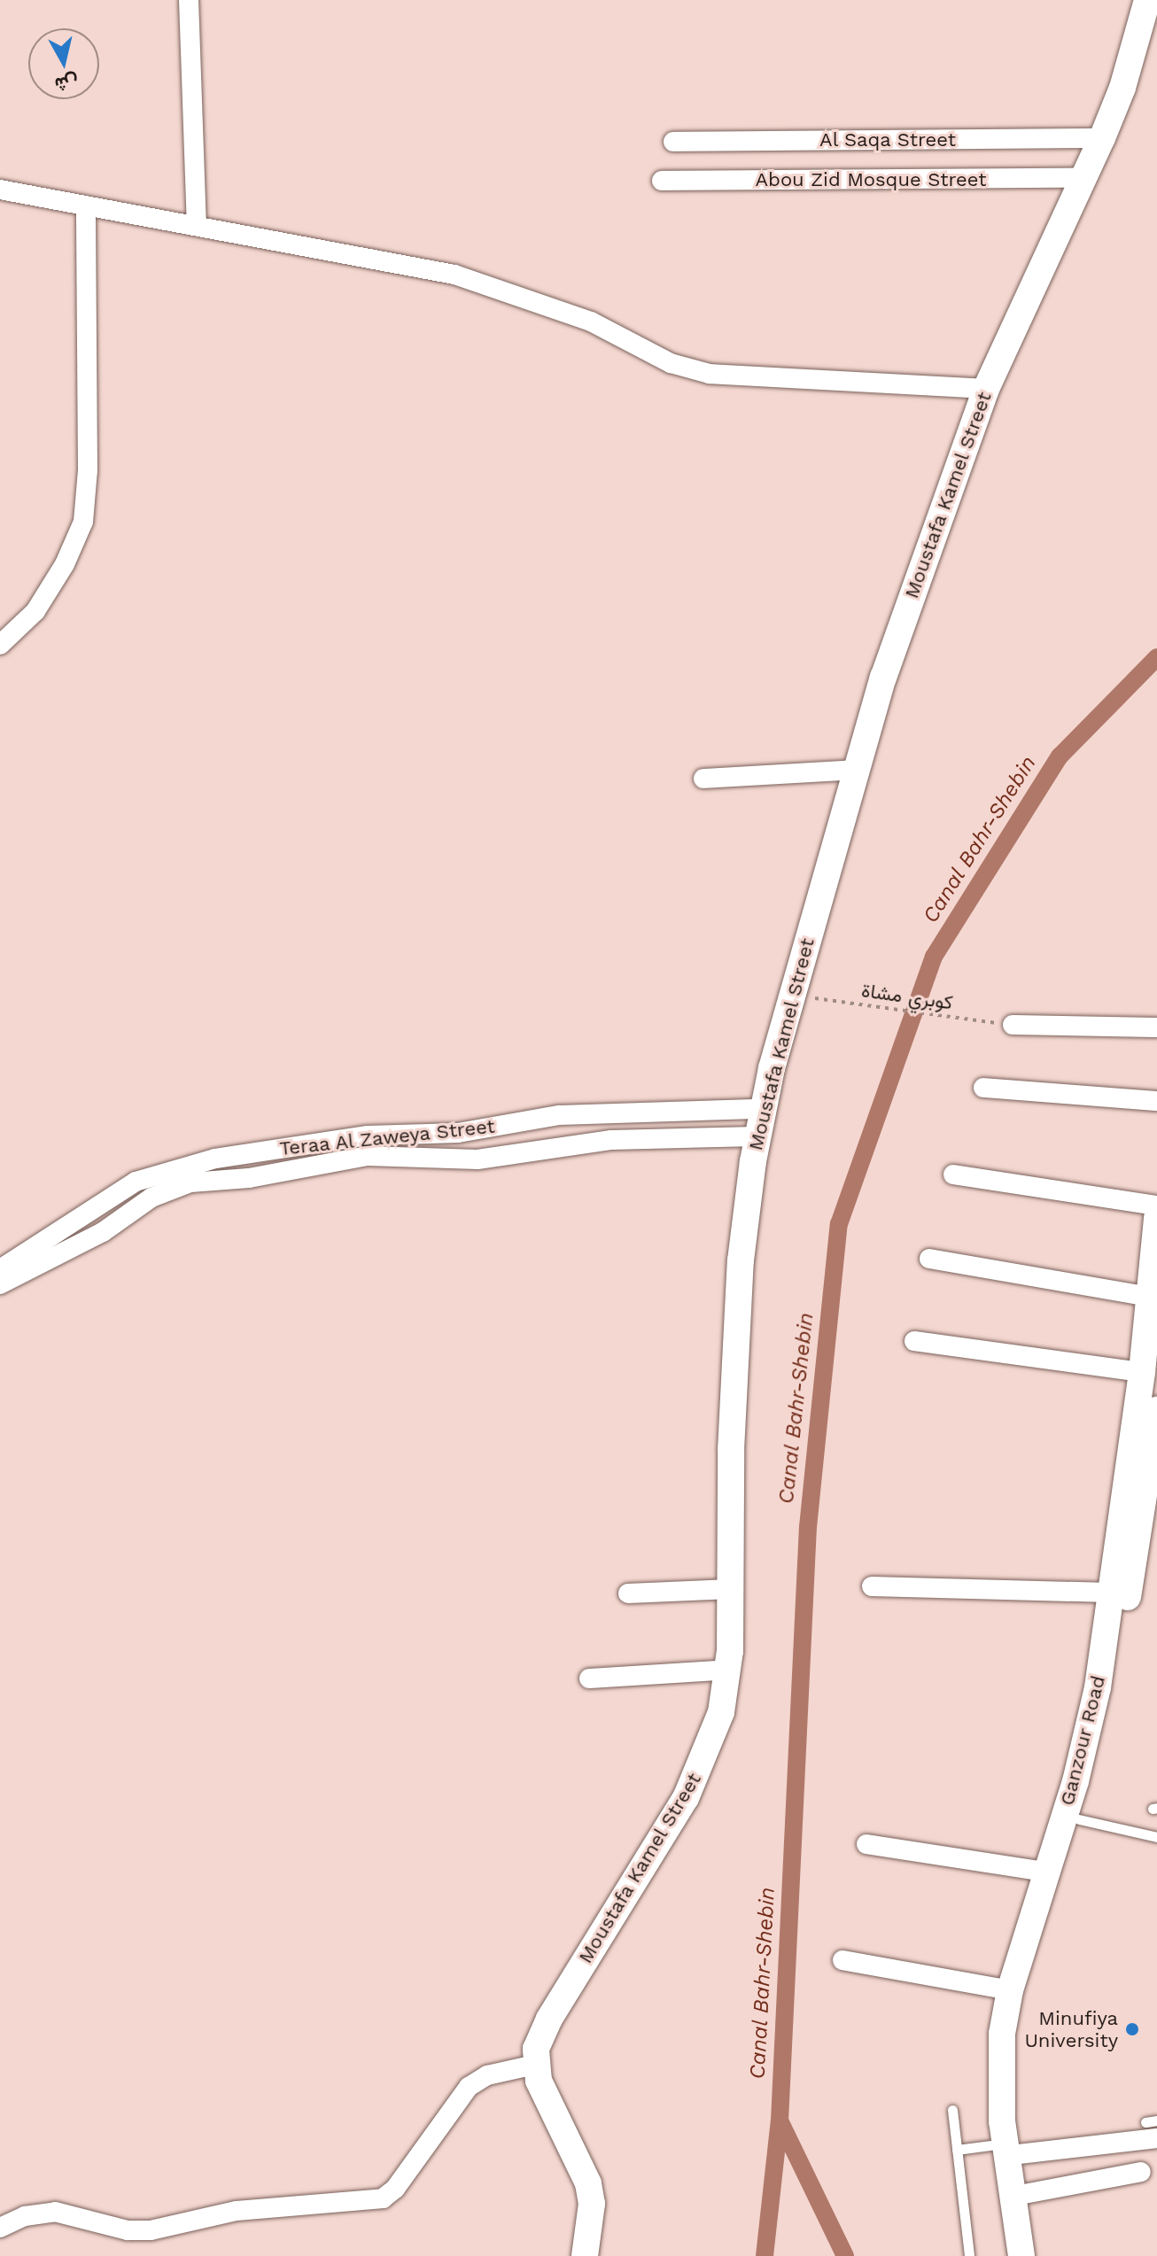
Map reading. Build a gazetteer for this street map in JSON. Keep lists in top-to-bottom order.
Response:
{
  "streets": {
    "main road": ["Moustafa Kamel Street", "Ganzour Road"],
    "street": ["Al Saqa Street", "Abou Zid Mosque Street", "Teraa Al Zaweya Street"],
    "path": ["كوبري مشاة"]
  },
  "crossings": [
    ["Al Saqa Street", "Moustafa Kamel Street"],
    ["Abou Zid Mosque Street", "Moustafa Kamel Street"],
    ["Moustafa Kamel Street", "Teraa Al Zaweya Street"]
  ],
  "water": ["Canal Bahr-Shebin"],
  "places": ["Minufiya University"],
  "north": "bottom"
}
